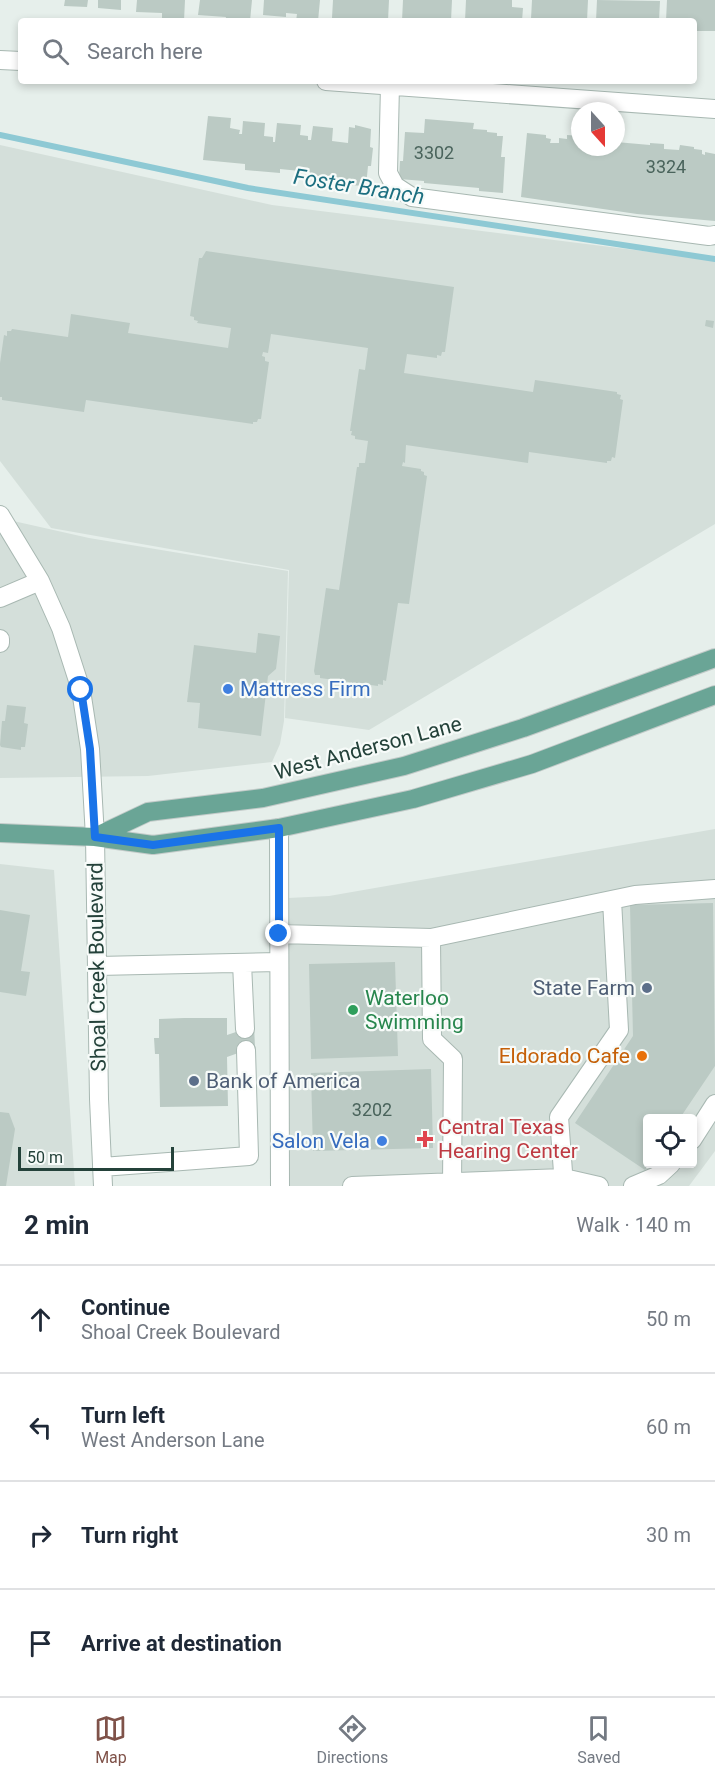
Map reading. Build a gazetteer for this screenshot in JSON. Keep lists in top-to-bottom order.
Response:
{
  "streets": {
    "main road": ["West Anderson Lane"],
    "street": ["Shoal Creek Boulevard"]
  },
  "crossings": [
    ["West Anderson Lane", "Shoal Creek Boulevard"]
  ],
  "water": ["Foster Branch"],
  "places": {
    "other": [
      "Mattress Firm",
      "State Farm",
      "Waterloo Swimming",
      "Eldorado Cafe",
      "Bank of America",
      "Salon Vela"
    ],
    "health": ["Central Texas Hearing Center"]
  },
  "house_numbers": ["3302", "3324", "3202"],
  "scale_bar": "50 m",
  "north": "bottom",
  "page": {
    "search": "Search here",
    "scale": "50 m",
    "heading": ["2 min", "Walk · 140 m"],
    "list": [
      ["Continue", "Shoal Creek Boulevard", "50 m"],
      ["Turn left", "West Anderson Lane", "60 m"],
      ["Turn right", "30 m"],
      "Arrive at destination"
    ],
    "nav": ["Map", "Directions", "Saved"]
  }
}
